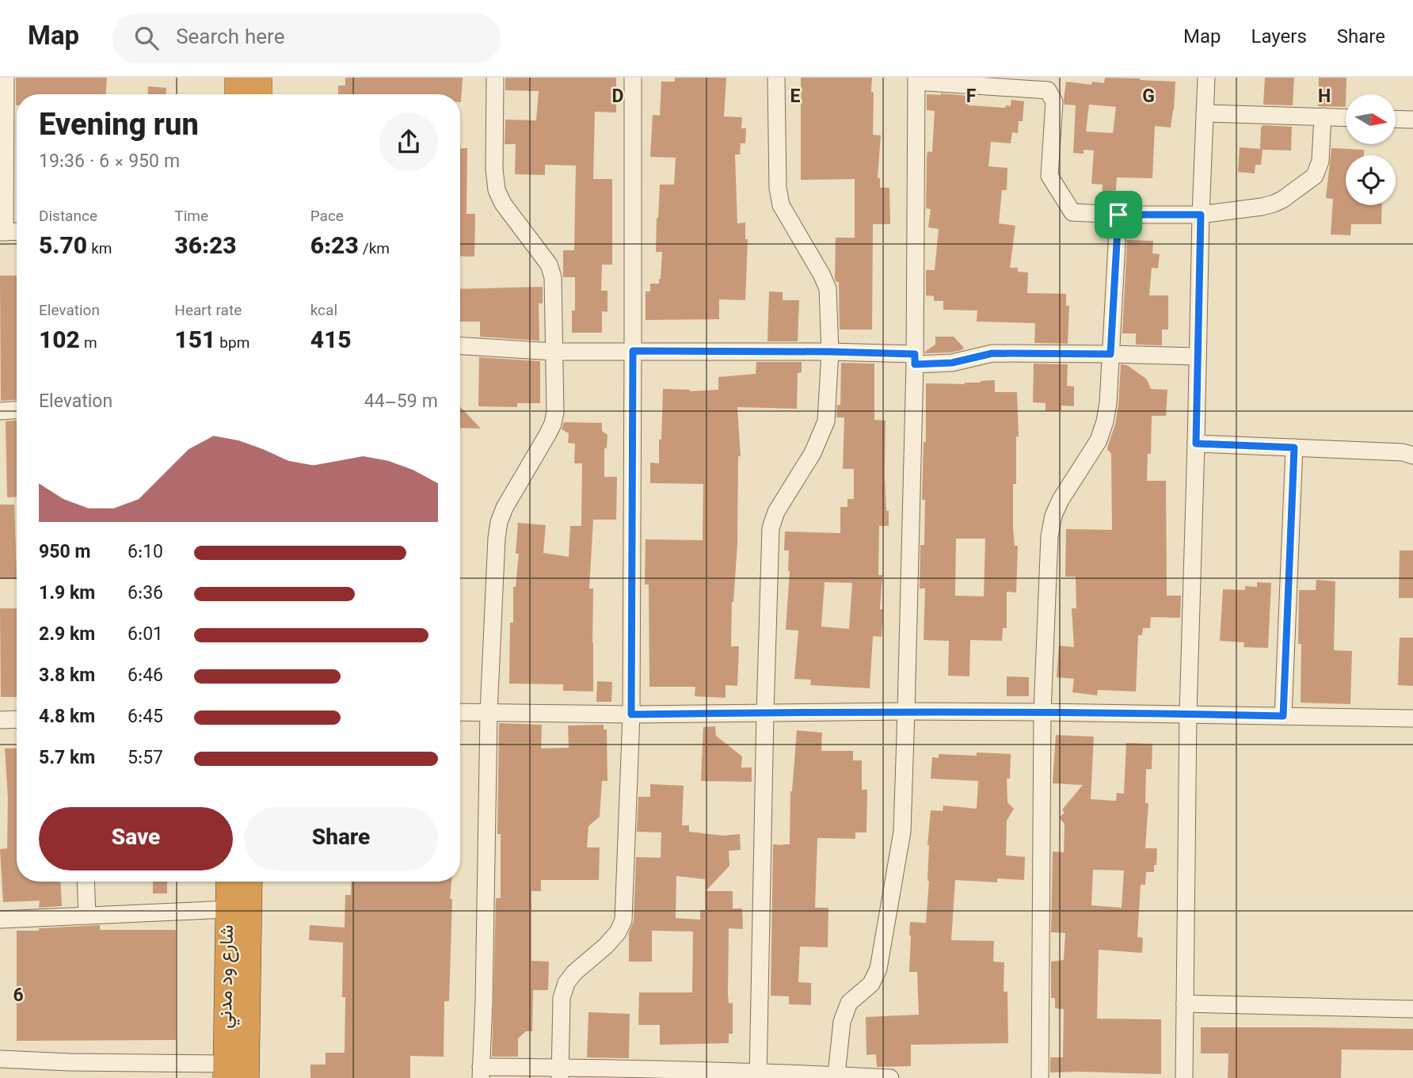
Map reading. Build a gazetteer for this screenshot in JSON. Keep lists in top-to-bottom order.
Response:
{
  "streets": {
    "highway": ["شارع ود مدني"]
  },
  "north": "right",
  "page": {
    "header": "Map",
    "search": "Search here",
    "nav": ["Map", "Layers", "Share"],
    "heading": ["Evening run", "19:36 · 6 × 950 m"],
    "stats": [
      ["Distance", "5.70 km"],
      ["Time", "36:23"],
      ["Pace", "6:23 /km"],
      ["Elevation", "102 m"],
      ["Heart rate", "151 bpm"],
      ["kcal", "415"]
    ],
    "chart": ["Elevation", "44–59 m"],
    "list": [
      {
        "name": "950 m",
        "note": "6:10"
      },
      {
        "name": "1.9 km",
        "note": "6:36"
      },
      {
        "name": "2.9 km",
        "note": "6:01"
      },
      {
        "name": "3.8 km",
        "note": "6:46"
      },
      {
        "name": "4.8 km",
        "note": "6:45"
      },
      {
        "name": "5.7 km",
        "note": "5:57"
      }
    ],
    "buttons": ["Save", "Share"]
  },
  "grid": {
    "columns": [
      "D",
      "E",
      "F",
      "G",
      "H"
    ],
    "rows": ["6"]
  }
}
